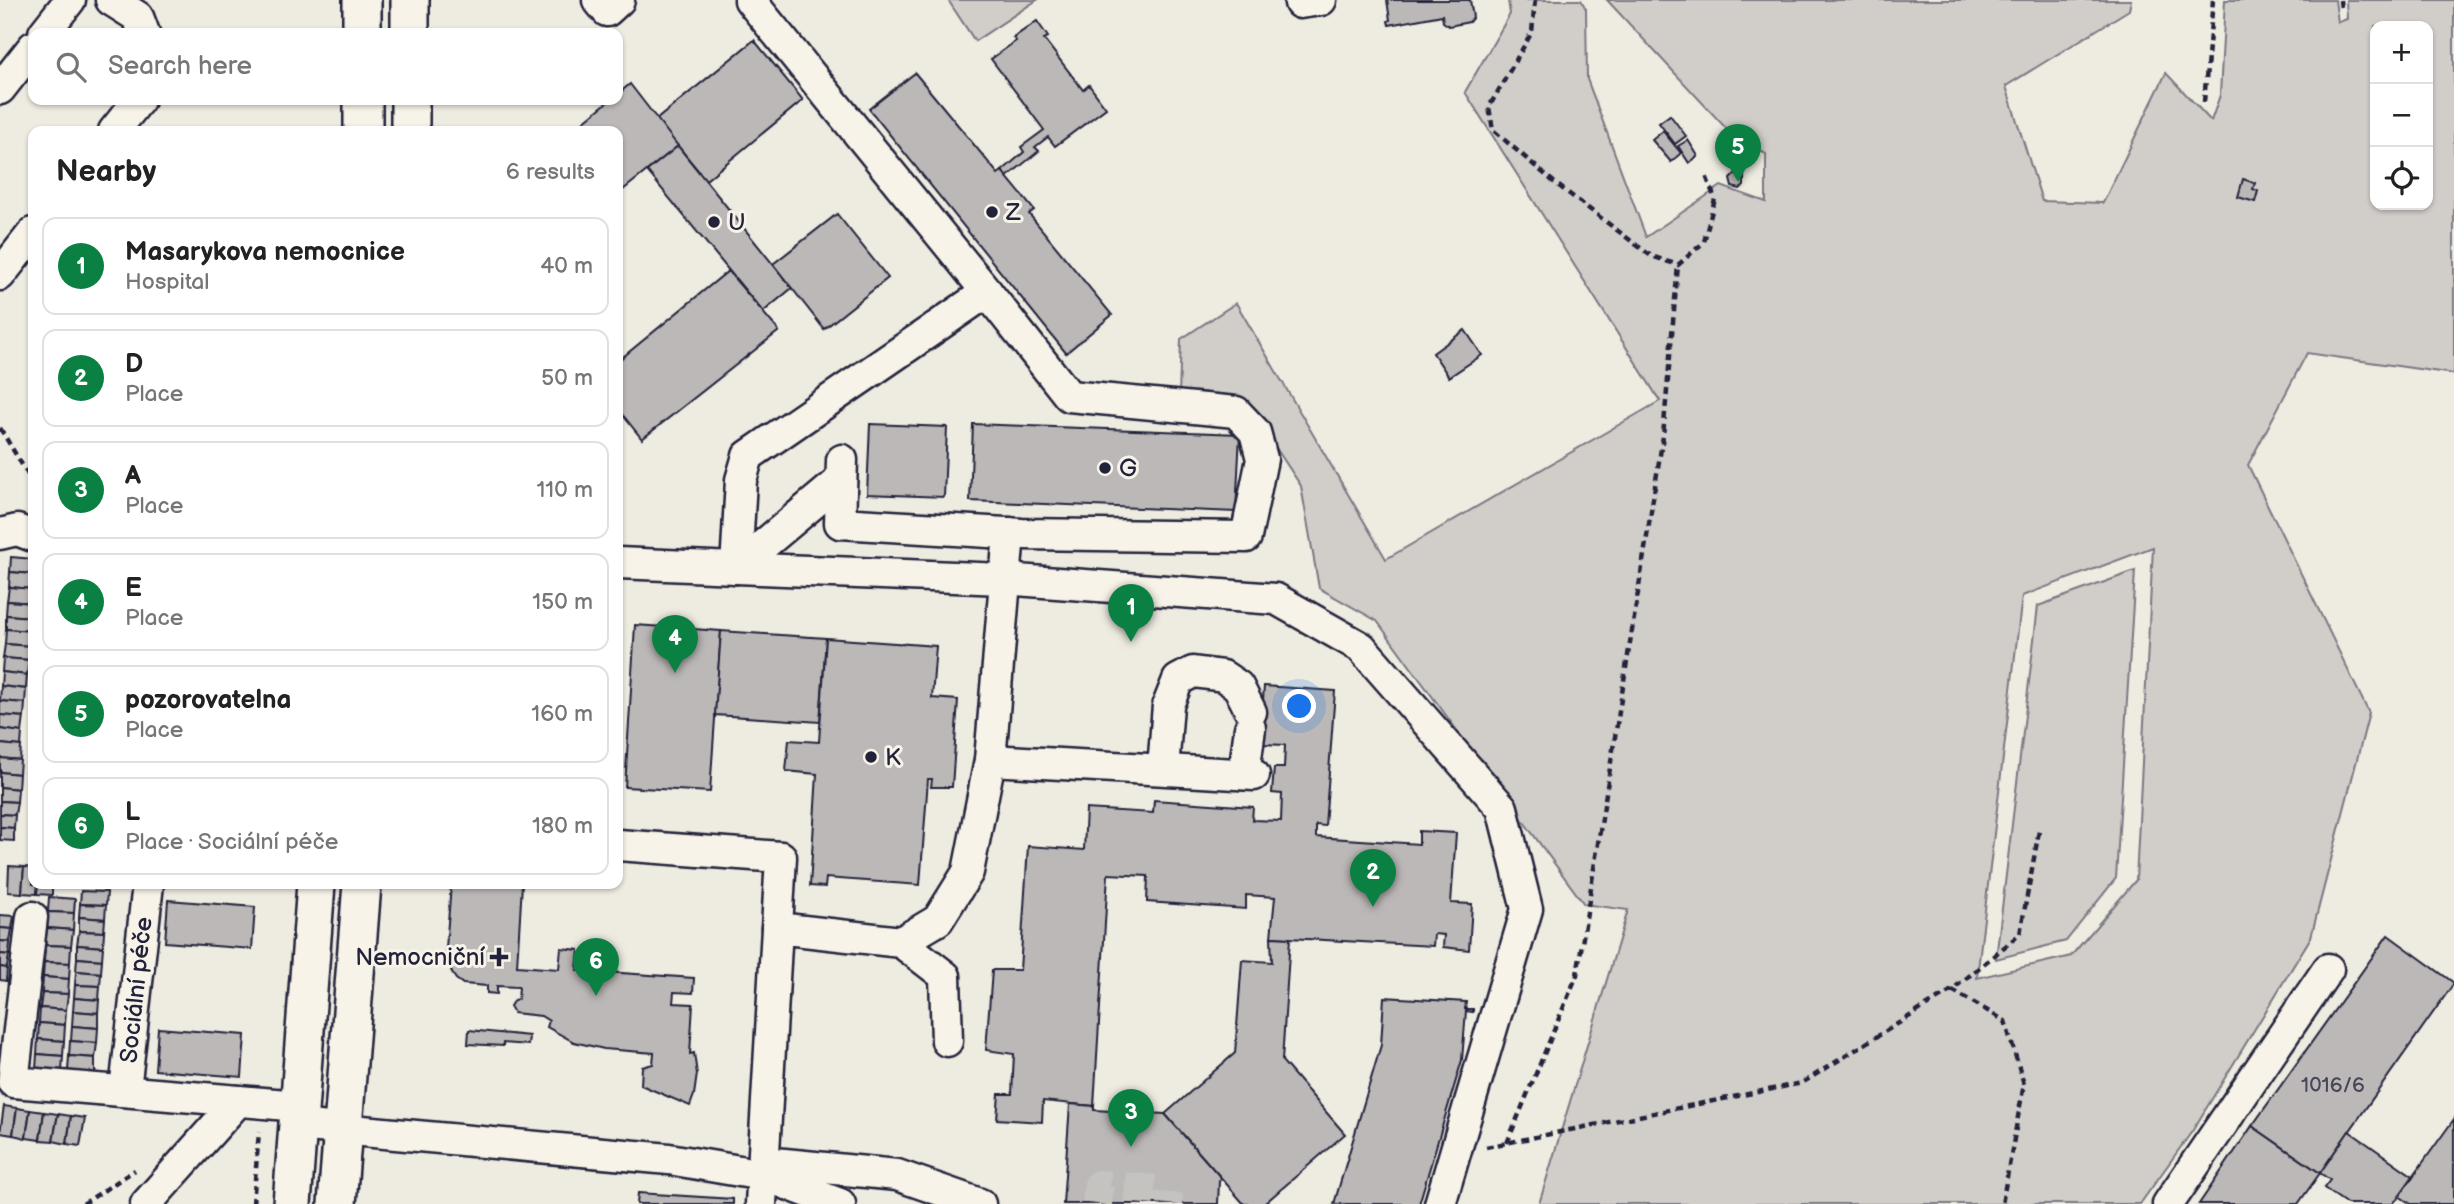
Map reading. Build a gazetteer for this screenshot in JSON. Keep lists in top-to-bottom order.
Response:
{
  "streets": {
    "street": ["Sociální péče"]
  },
  "places": {
    "other": [
      "Z",
      "U",
      "G",
      "K"
    ],
    "health": ["Nemocniční"]
  },
  "house_numbers": ["1016/6"],
  "page": {
    "map_buttons": ["+", "−"],
    "search": "Search here",
    "pins": [
      "5",
      "1",
      "4",
      "2",
      "6",
      "3"
    ],
    "heading": ["Nearby", "6 results"],
    "list": [
      {
        "mark": "1",
        "name": "Masarykova nemocnice",
        "note": "Hospital",
        "value": "40 m"
      },
      {
        "mark": "2",
        "name": "D",
        "note": "Place",
        "value": "50 m"
      },
      {
        "mark": "3",
        "name": "A",
        "note": "Place",
        "value": "110 m"
      },
      {
        "mark": "4",
        "name": "E",
        "note": "Place",
        "value": "150 m"
      },
      {
        "mark": "5",
        "name": "pozorovatelna",
        "note": "Place",
        "value": "160 m"
      },
      {
        "mark": "6",
        "name": "L",
        "note": "Place · Sociální péče",
        "value": "180 m"
      }
    ]
  }
}
